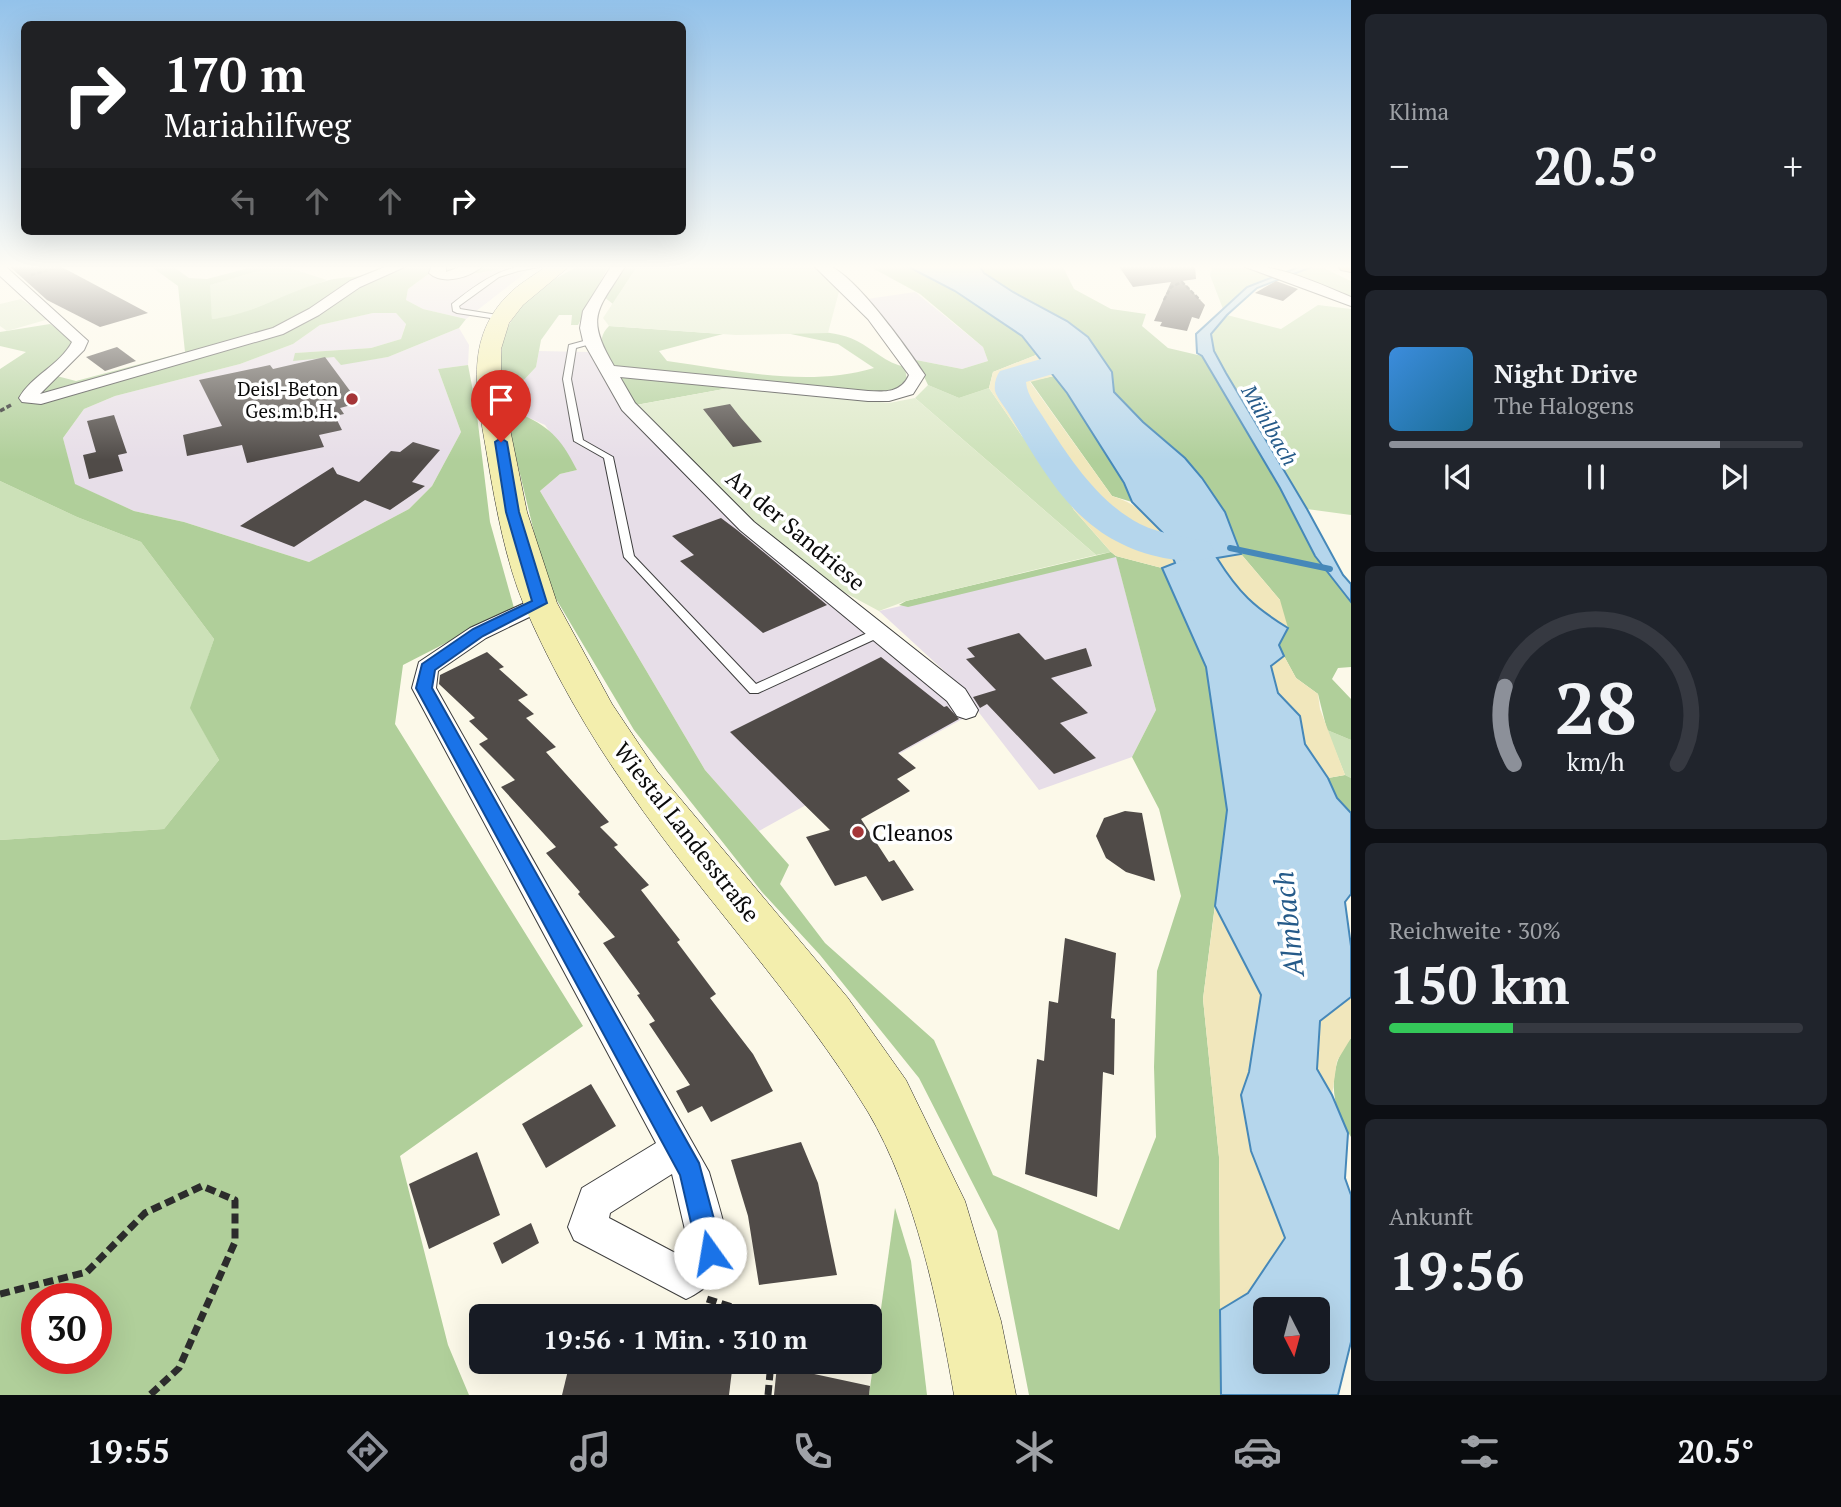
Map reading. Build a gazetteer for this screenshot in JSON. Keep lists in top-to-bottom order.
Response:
{
  "streets": {
    "main road": ["Wiestal Landesstraße"],
    "street": ["An der Sandriese"]
  },
  "water": ["Mühlbach", "Almbach"],
  "places": ["Deisl-Beton Ges.m.b.H.", "Cleanos"],
  "north": "bottom",
  "page": {
    "tile": [
      "Klima",
      ["Reichweite · 30%", "150 km"],
      ["Ankunft", "19:56"]
    ],
    "turn": ["170 m", "Mariahilfweg"],
    "heat": ["−", "20.5°", "+"],
    "song": ["Night Drive", "The Halogens"],
    "limit": "30",
    "trip": "19:56 · 1 Min. · 310 m",
    "tabs": ["19:55", "20.5°"],
    "gauge": ["28", "km/h"]
  }
}
